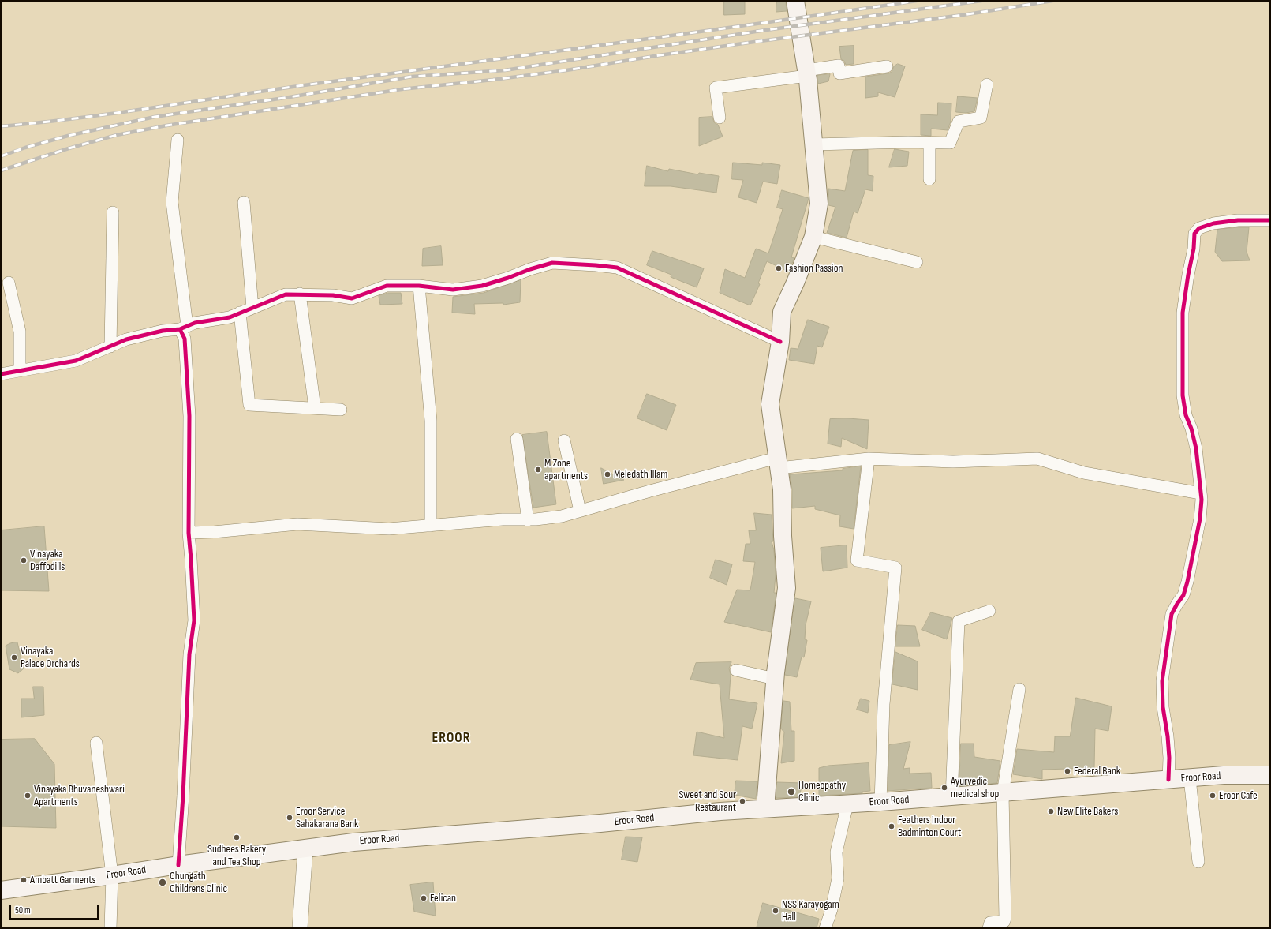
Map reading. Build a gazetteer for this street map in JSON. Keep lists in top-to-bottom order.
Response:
{
  "streets": {
    "main road": ["Eroor Road"]
  },
  "districts": ["EROOR"],
  "places": [
    "Fashion Passion",
    "M Zone apartments",
    "Meledath Illam",
    "Vinayaka Daffodills",
    "Vinayaka Palace Orchards",
    "Federal Bank",
    "Ayurvedic medical shop",
    "Homeopathy Clinic",
    "Vinayaka Bhuvaneshwari Apartments",
    "Eroor Cafe",
    "Sweet and Sour Restaurant",
    "New Elite Bakers",
    "Eroor Service Sahakarana Bank",
    "Feathers Indoor Badminton Court",
    "Sudhees Bakery and Tea Shop",
    "Ambatt Garments",
    "Chungath Childrens Clinic",
    "Felican",
    "NSS Karayogam Hall"
  ],
  "scale_bar": "50 m"
}
